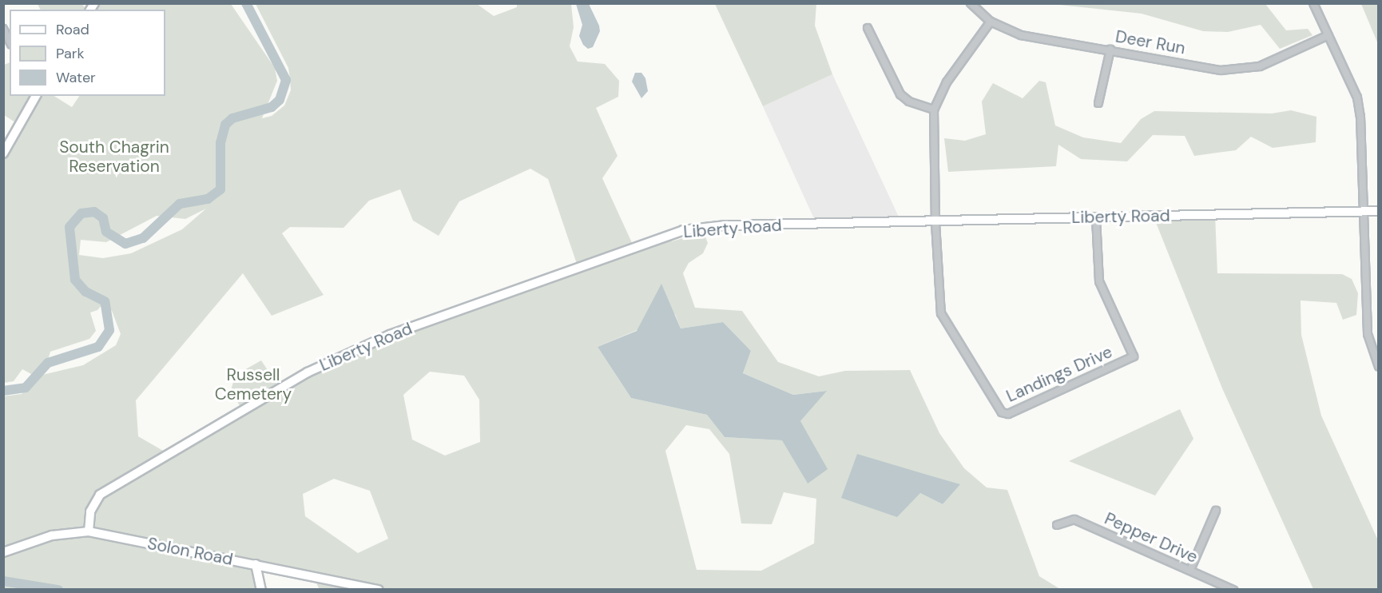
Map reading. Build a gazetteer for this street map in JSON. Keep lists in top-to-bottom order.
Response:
{
  "streets": {
    "street": [
      "Deer Run",
      "Liberty Road",
      "Landings Drive",
      "Pepper Drive",
      "Solon Road"
    ]
  },
  "crossings": [
    ["Liberty Road", "Landings Drive"],
    ["Liberty Road", "Solon Road"]
  ],
  "parks": ["South Chagrin Reservation", "Russell Cemetery"],
  "legend": ["Road", "Park", "Water"]
}
